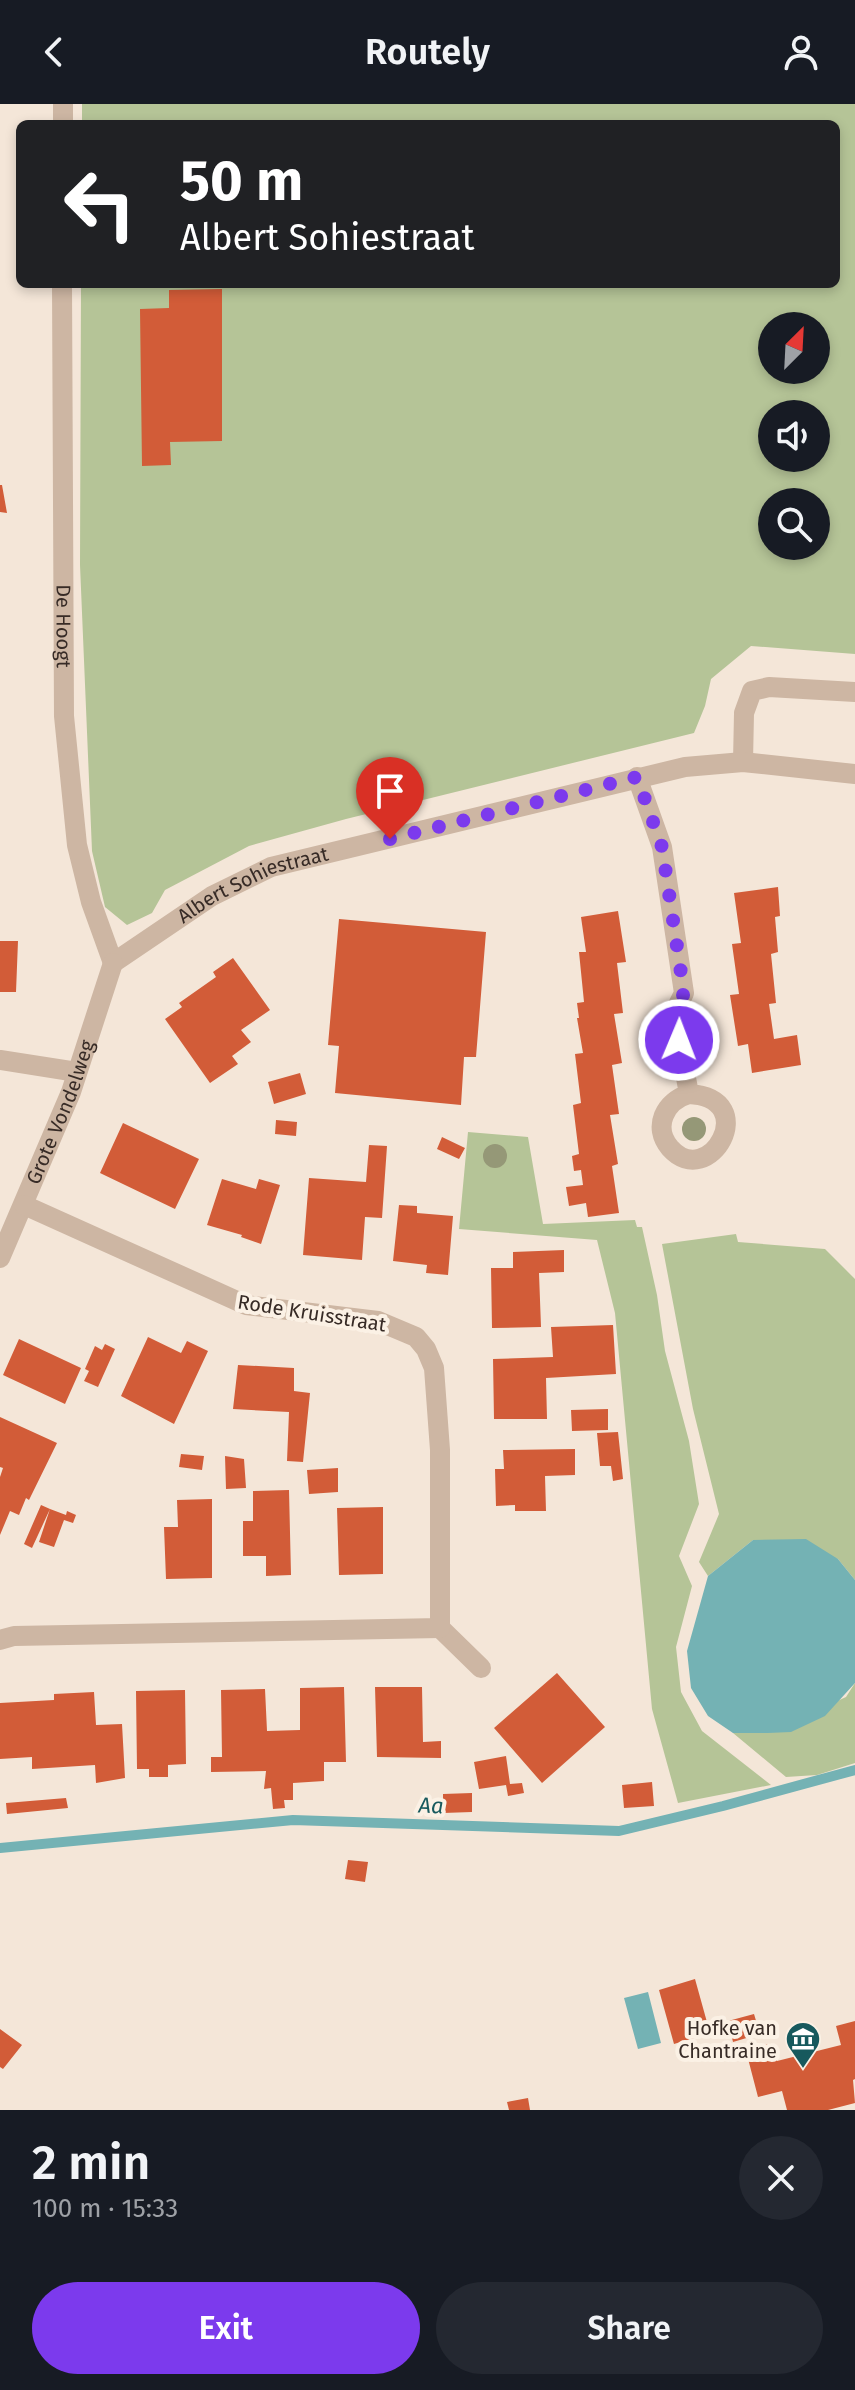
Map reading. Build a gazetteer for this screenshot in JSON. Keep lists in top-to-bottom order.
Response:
{
  "streets": {
    "street": [
      "De Hoogt",
      "Albert Sohiestraat",
      "Grote Vondelweg",
      "Rode Kruisstraat"
    ]
  },
  "crossings": [
    ["De Hoogt", "Albert Sohiestraat"],
    ["De Hoogt", "Grote Vondelweg"],
    ["Albert Sohiestraat", "Grote Vondelweg"],
    ["Grote Vondelweg", "Rode Kruisstraat"]
  ],
  "water": ["Aa"],
  "places": {
    "museum": ["Hofke van Chantraine"]
  },
  "north": "top right",
  "page": {
    "header": "Routely",
    "turn": ["50 m", "Albert Sohiestraat"],
    "heading": ["2 min", "100 m · 15:33"],
    "buttons": ["Exit", "Share"]
  }
}
